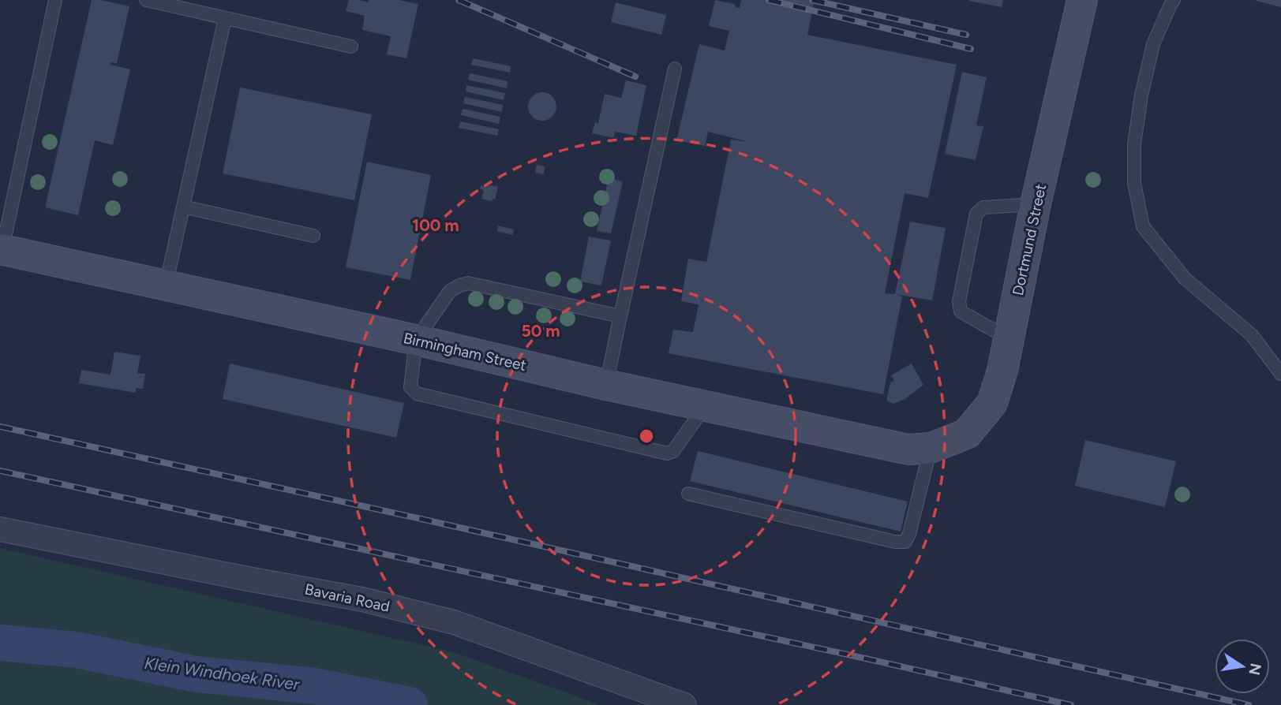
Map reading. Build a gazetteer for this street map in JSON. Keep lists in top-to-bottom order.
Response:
{
  "streets": {
    "street": ["Dortmund Street", "Birmingham Street", "Bavaria Road"]
  },
  "crossings": [
    ["Dortmund Street", "Birmingham Street"]
  ],
  "water": ["Klein Windhoek River"],
  "north": "right",
  "rings": ["100 m", "50 m"]
}
